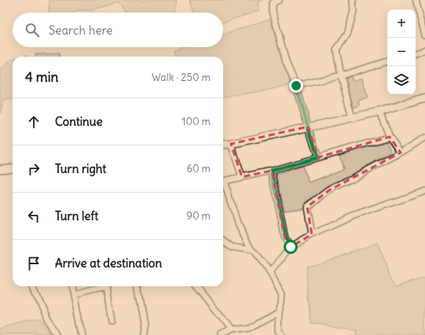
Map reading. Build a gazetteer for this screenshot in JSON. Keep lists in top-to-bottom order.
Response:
{
  "page": {
    "map_buttons": ["+", "−"],
    "search": "Search here",
    "heading": ["4 min", "Walk · 250 m"],
    "list": [
      ["Continue", "100 m"],
      ["Turn right", "60 m"],
      ["Turn left", "90 m"],
      "Arrive at destination"
    ]
  }
}
